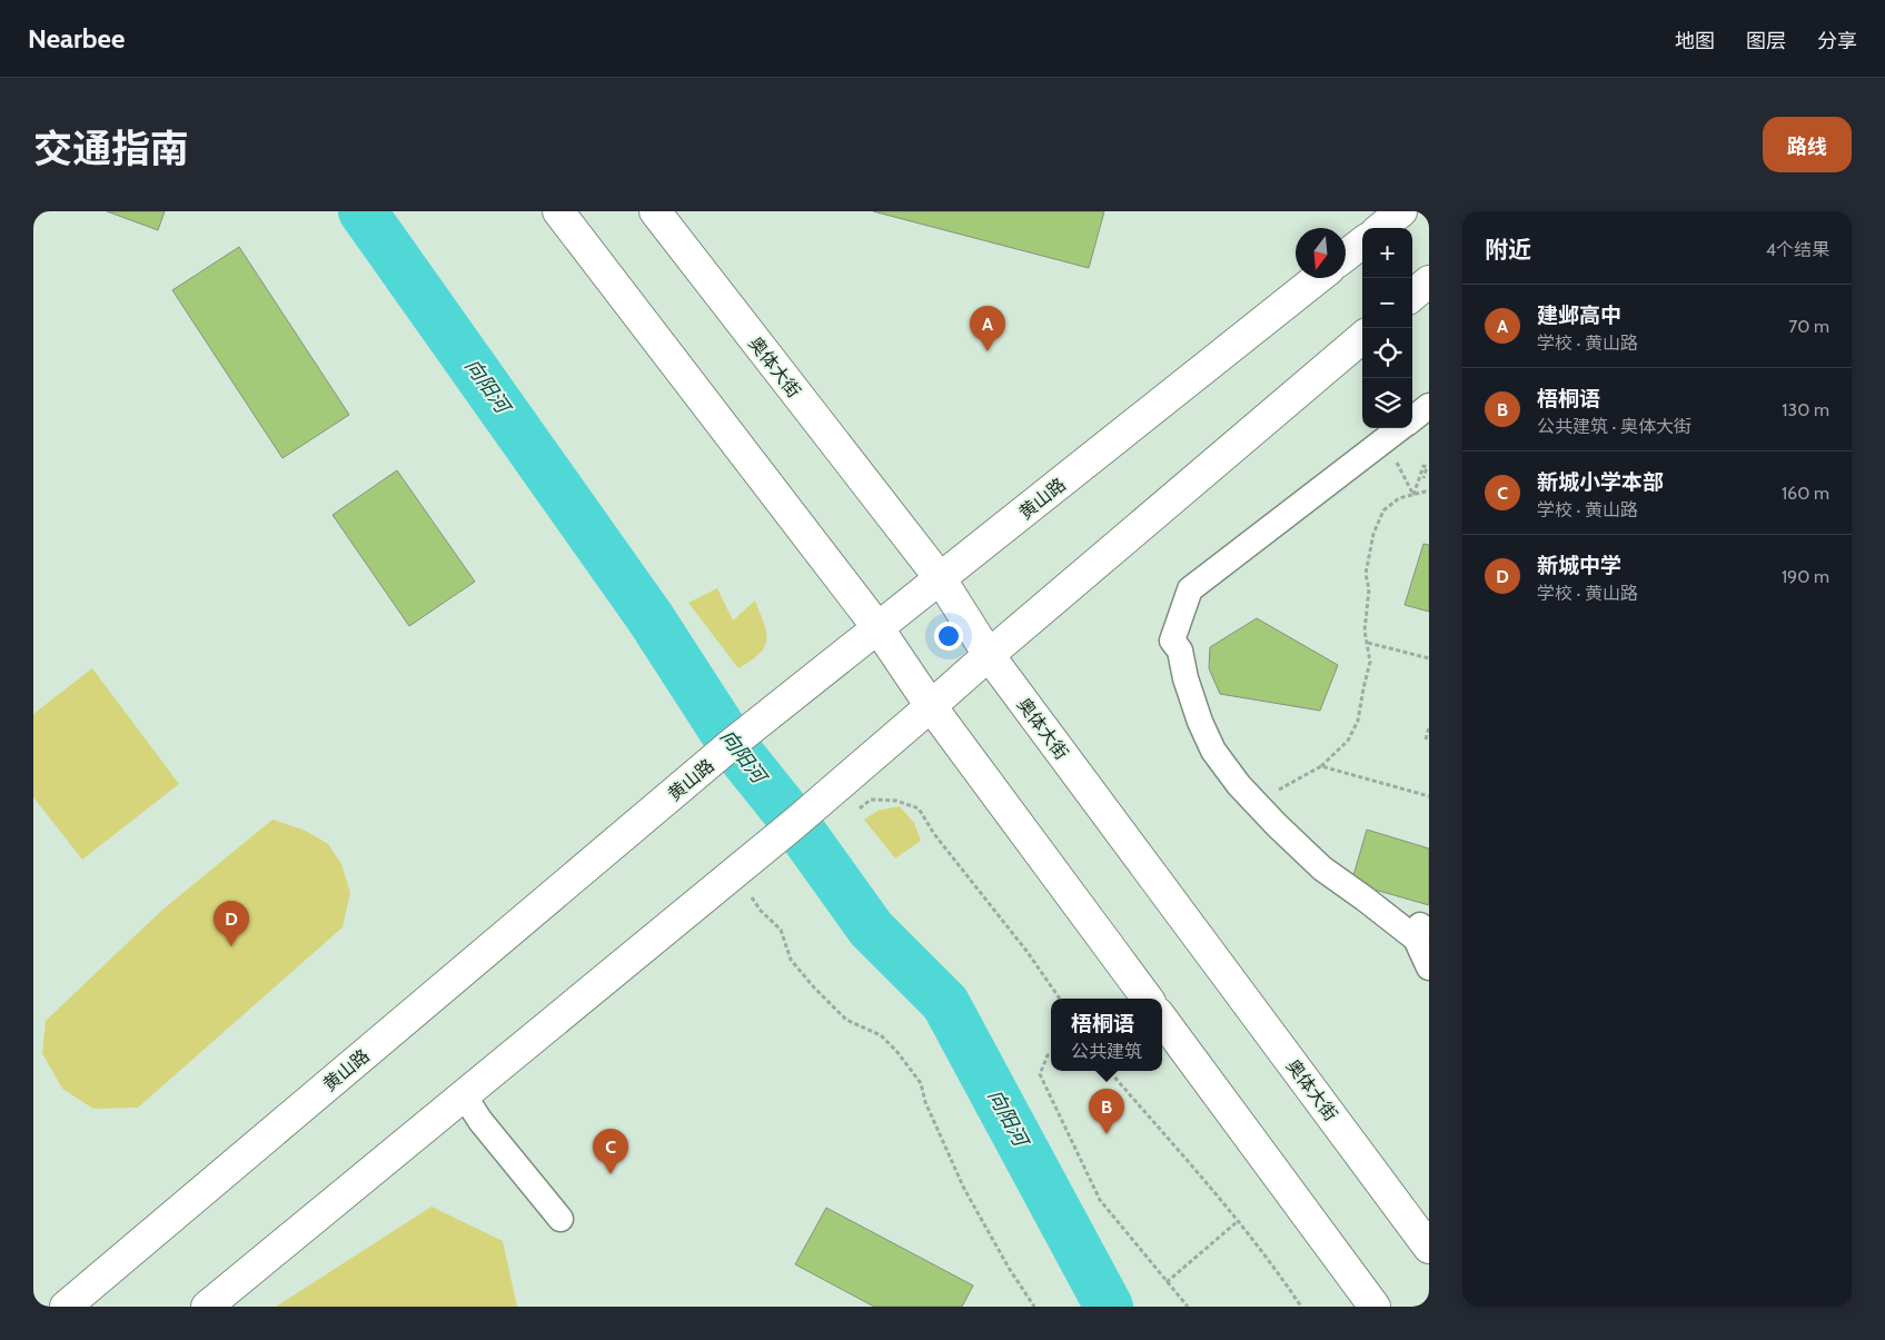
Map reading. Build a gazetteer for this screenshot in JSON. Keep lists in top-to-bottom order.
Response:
{
  "streets": {
    "main road": ["奥体大街", "黄山路"]
  },
  "crossings": [
    ["奥体大街", "黄山路"]
  ],
  "water": ["向阳河"],
  "north": "bottom",
  "page": {
    "header": "Nearbee",
    "nav": ["地图", "图层", "分享"],
    "title": "交通指南",
    "buttons": "路线",
    "heading": ["附近", "4个结果"],
    "map_buttons": ["+", "−"],
    "list": [
      {
        "mark": "A",
        "name": "建邺高中",
        "note": "学校 · 黄山路",
        "value": "70 m"
      },
      {
        "mark": "B",
        "name": "梧桐语",
        "note": "公共建筑 · 奥体大街",
        "value": "130 m"
      },
      {
        "mark": "C",
        "name": "新城小学本部",
        "note": "学校 · 黄山路",
        "value": "160 m"
      },
      {
        "mark": "D",
        "name": "新城中学",
        "note": "学校 · 黄山路",
        "value": "190 m"
      }
    ],
    "pins": [
      "A",
      "D",
      "B",
      "C"
    ],
    "popup": ["梧桐语", "公共建筑"]
  }
}
